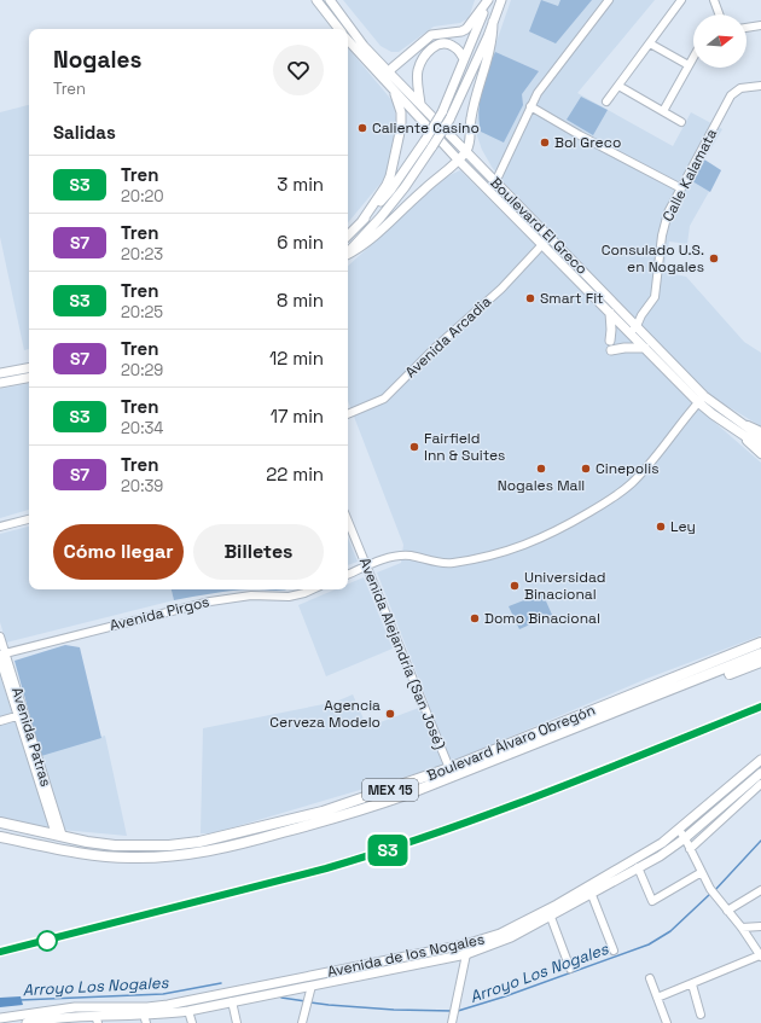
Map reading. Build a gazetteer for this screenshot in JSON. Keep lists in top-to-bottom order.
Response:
{
  "streets": {
    "highway": ["Boulevard Álvaro Obregón", "MEX 15"],
    "main road": ["Boulevard El Greco", "Avenida de los Nogales"],
    "street": [
      "Calle Kalamata",
      "Avenida Arcadia",
      "Avenida Pirgos",
      "Avenida Alejandría (San José)",
      "Avenida Patras"
    ]
  },
  "crossings": [
    ["Calle Kalamata", "Boulevard El Greco"],
    ["Boulevard El Greco", "Avenida Arcadia"],
    ["Avenida Pirgos", "Avenida Patras"],
    ["Avenida Alejandría (San José)", "Boulevard Álvaro Obregón"],
    ["Avenida Patras", "Boulevard Álvaro Obregón"]
  ],
  "water": ["Arroyo Los Nogales"],
  "places": [
    "Caliente Casino",
    "Bol Greco",
    "Consulado U.S. en Nogales",
    "Smart Fit",
    "Fairfield Inn & Suites",
    "Nogales Mall",
    "Cinepolis",
    "Ley",
    "Universidad Binacional",
    "Domo Binacional",
    "Agencia Cerveza Modelo"
  ],
  "north": "right",
  "page": {
    "on_map": "S3",
    "heading": [
      ["Nogales", "Tren"],
      "Salidas"
    ],
    "list": [
      {
        "mark": "S3",
        "name": "Tren",
        "note": "20:20",
        "value": "3 min"
      },
      {
        "mark": "S7",
        "name": "Tren",
        "note": "20:23",
        "value": "6 min"
      },
      {
        "mark": "S3",
        "name": "Tren",
        "note": "20:25",
        "value": "8 min"
      },
      {
        "mark": "S7",
        "name": "Tren",
        "note": "20:29",
        "value": "12 min"
      },
      {
        "mark": "S3",
        "name": "Tren",
        "note": "20:34",
        "value": "17 min"
      },
      {
        "mark": "S7",
        "name": "Tren",
        "note": "20:39",
        "value": "22 min"
      }
    ],
    "buttons": ["Cómo llegar", "Billetes"]
  }
}
